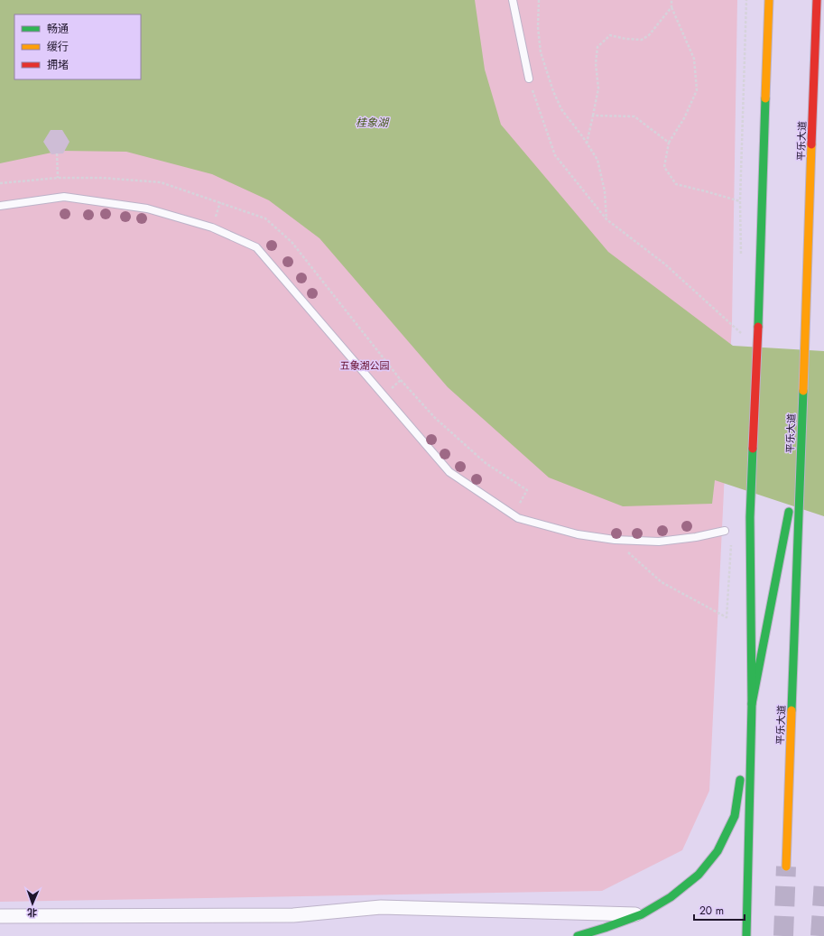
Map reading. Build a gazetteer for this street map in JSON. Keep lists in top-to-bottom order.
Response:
{
  "streets": {
    "main road": ["平乐大道"]
  },
  "water": ["桂象湖"],
  "parks": ["五象湖公园"],
  "legend": ["畅通", "缓行", "拥堵"],
  "scale_bar": "20 m",
  "north": "bottom"
}
